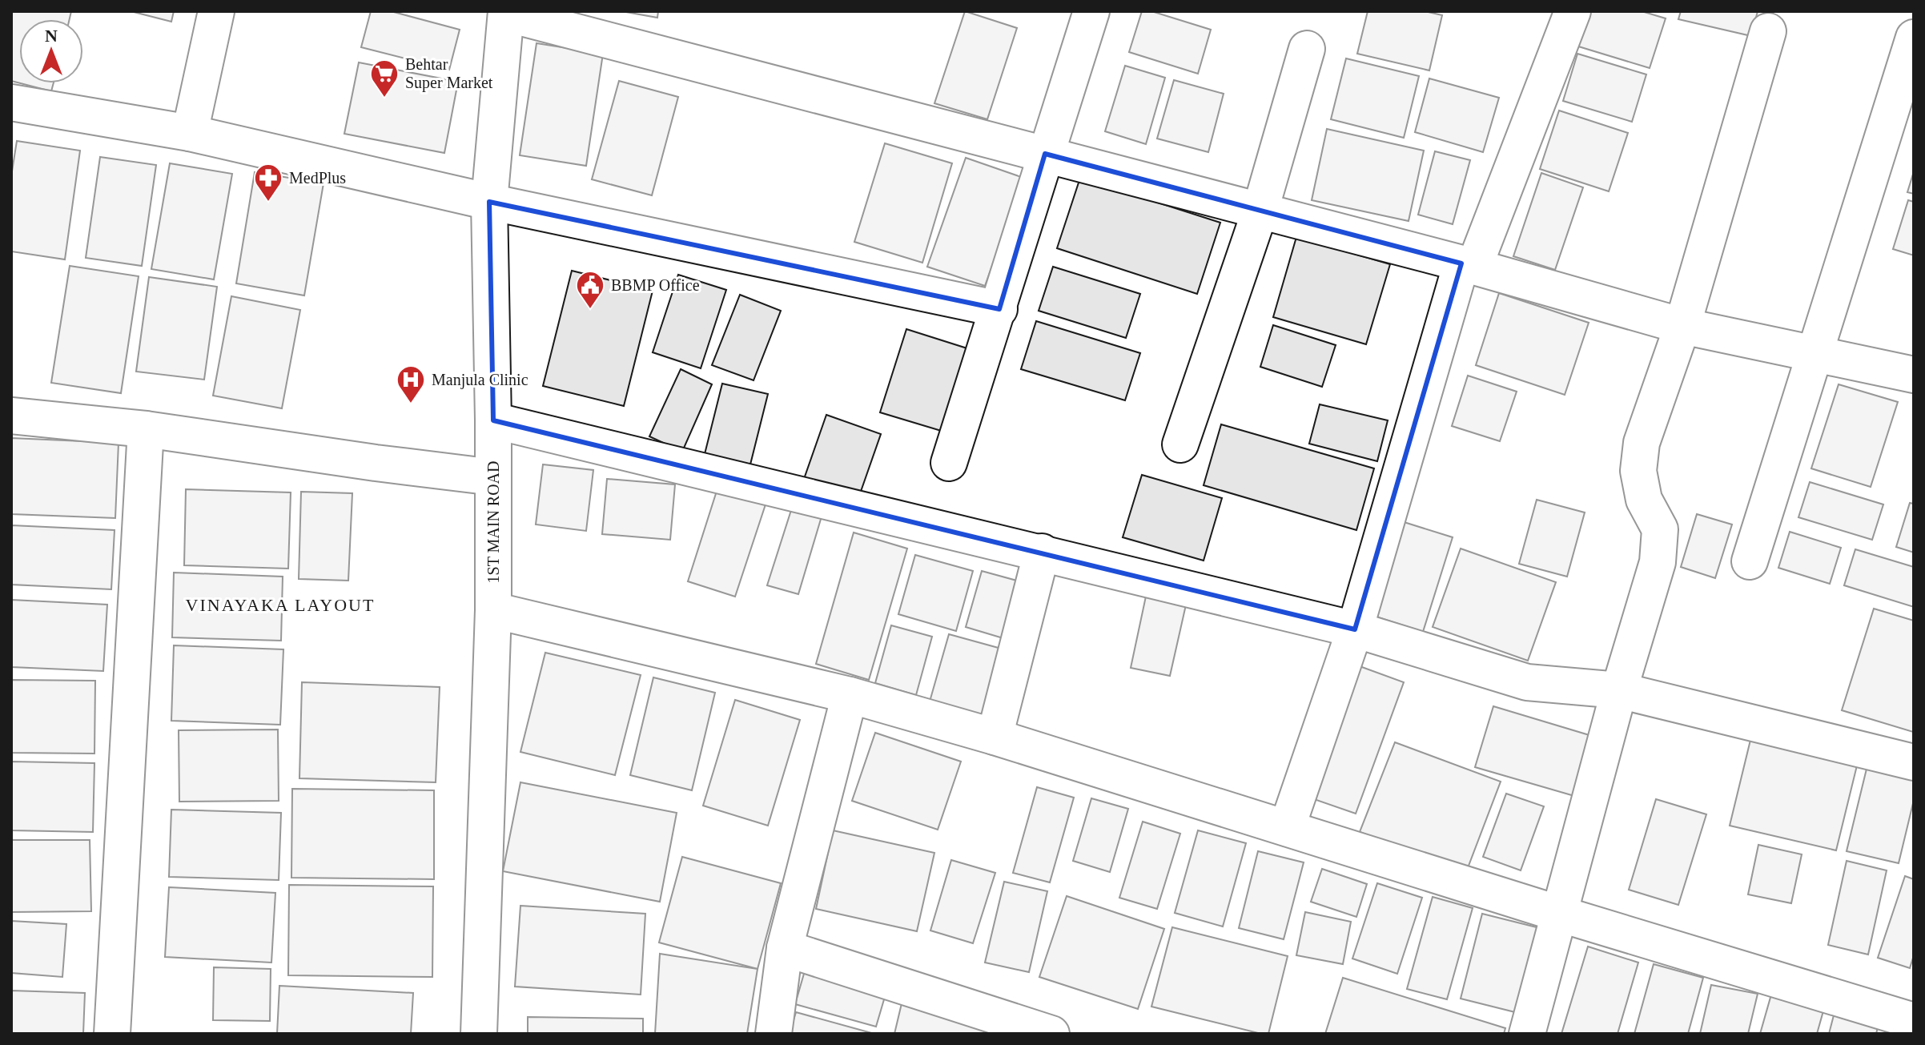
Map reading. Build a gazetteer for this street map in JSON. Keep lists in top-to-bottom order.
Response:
{
  "streets": {
    "street": ["1ST MAIN ROAD"]
  },
  "districts": ["VINAYAKA LAYOUT"],
  "places": {
    "supermarket": ["Behtar Super Market"],
    "pharmacy": ["MedPlus"],
    "public building": ["BBMP Office"],
    "hospital": ["Manjula Clinic"]
  },
  "north": "top"
}
